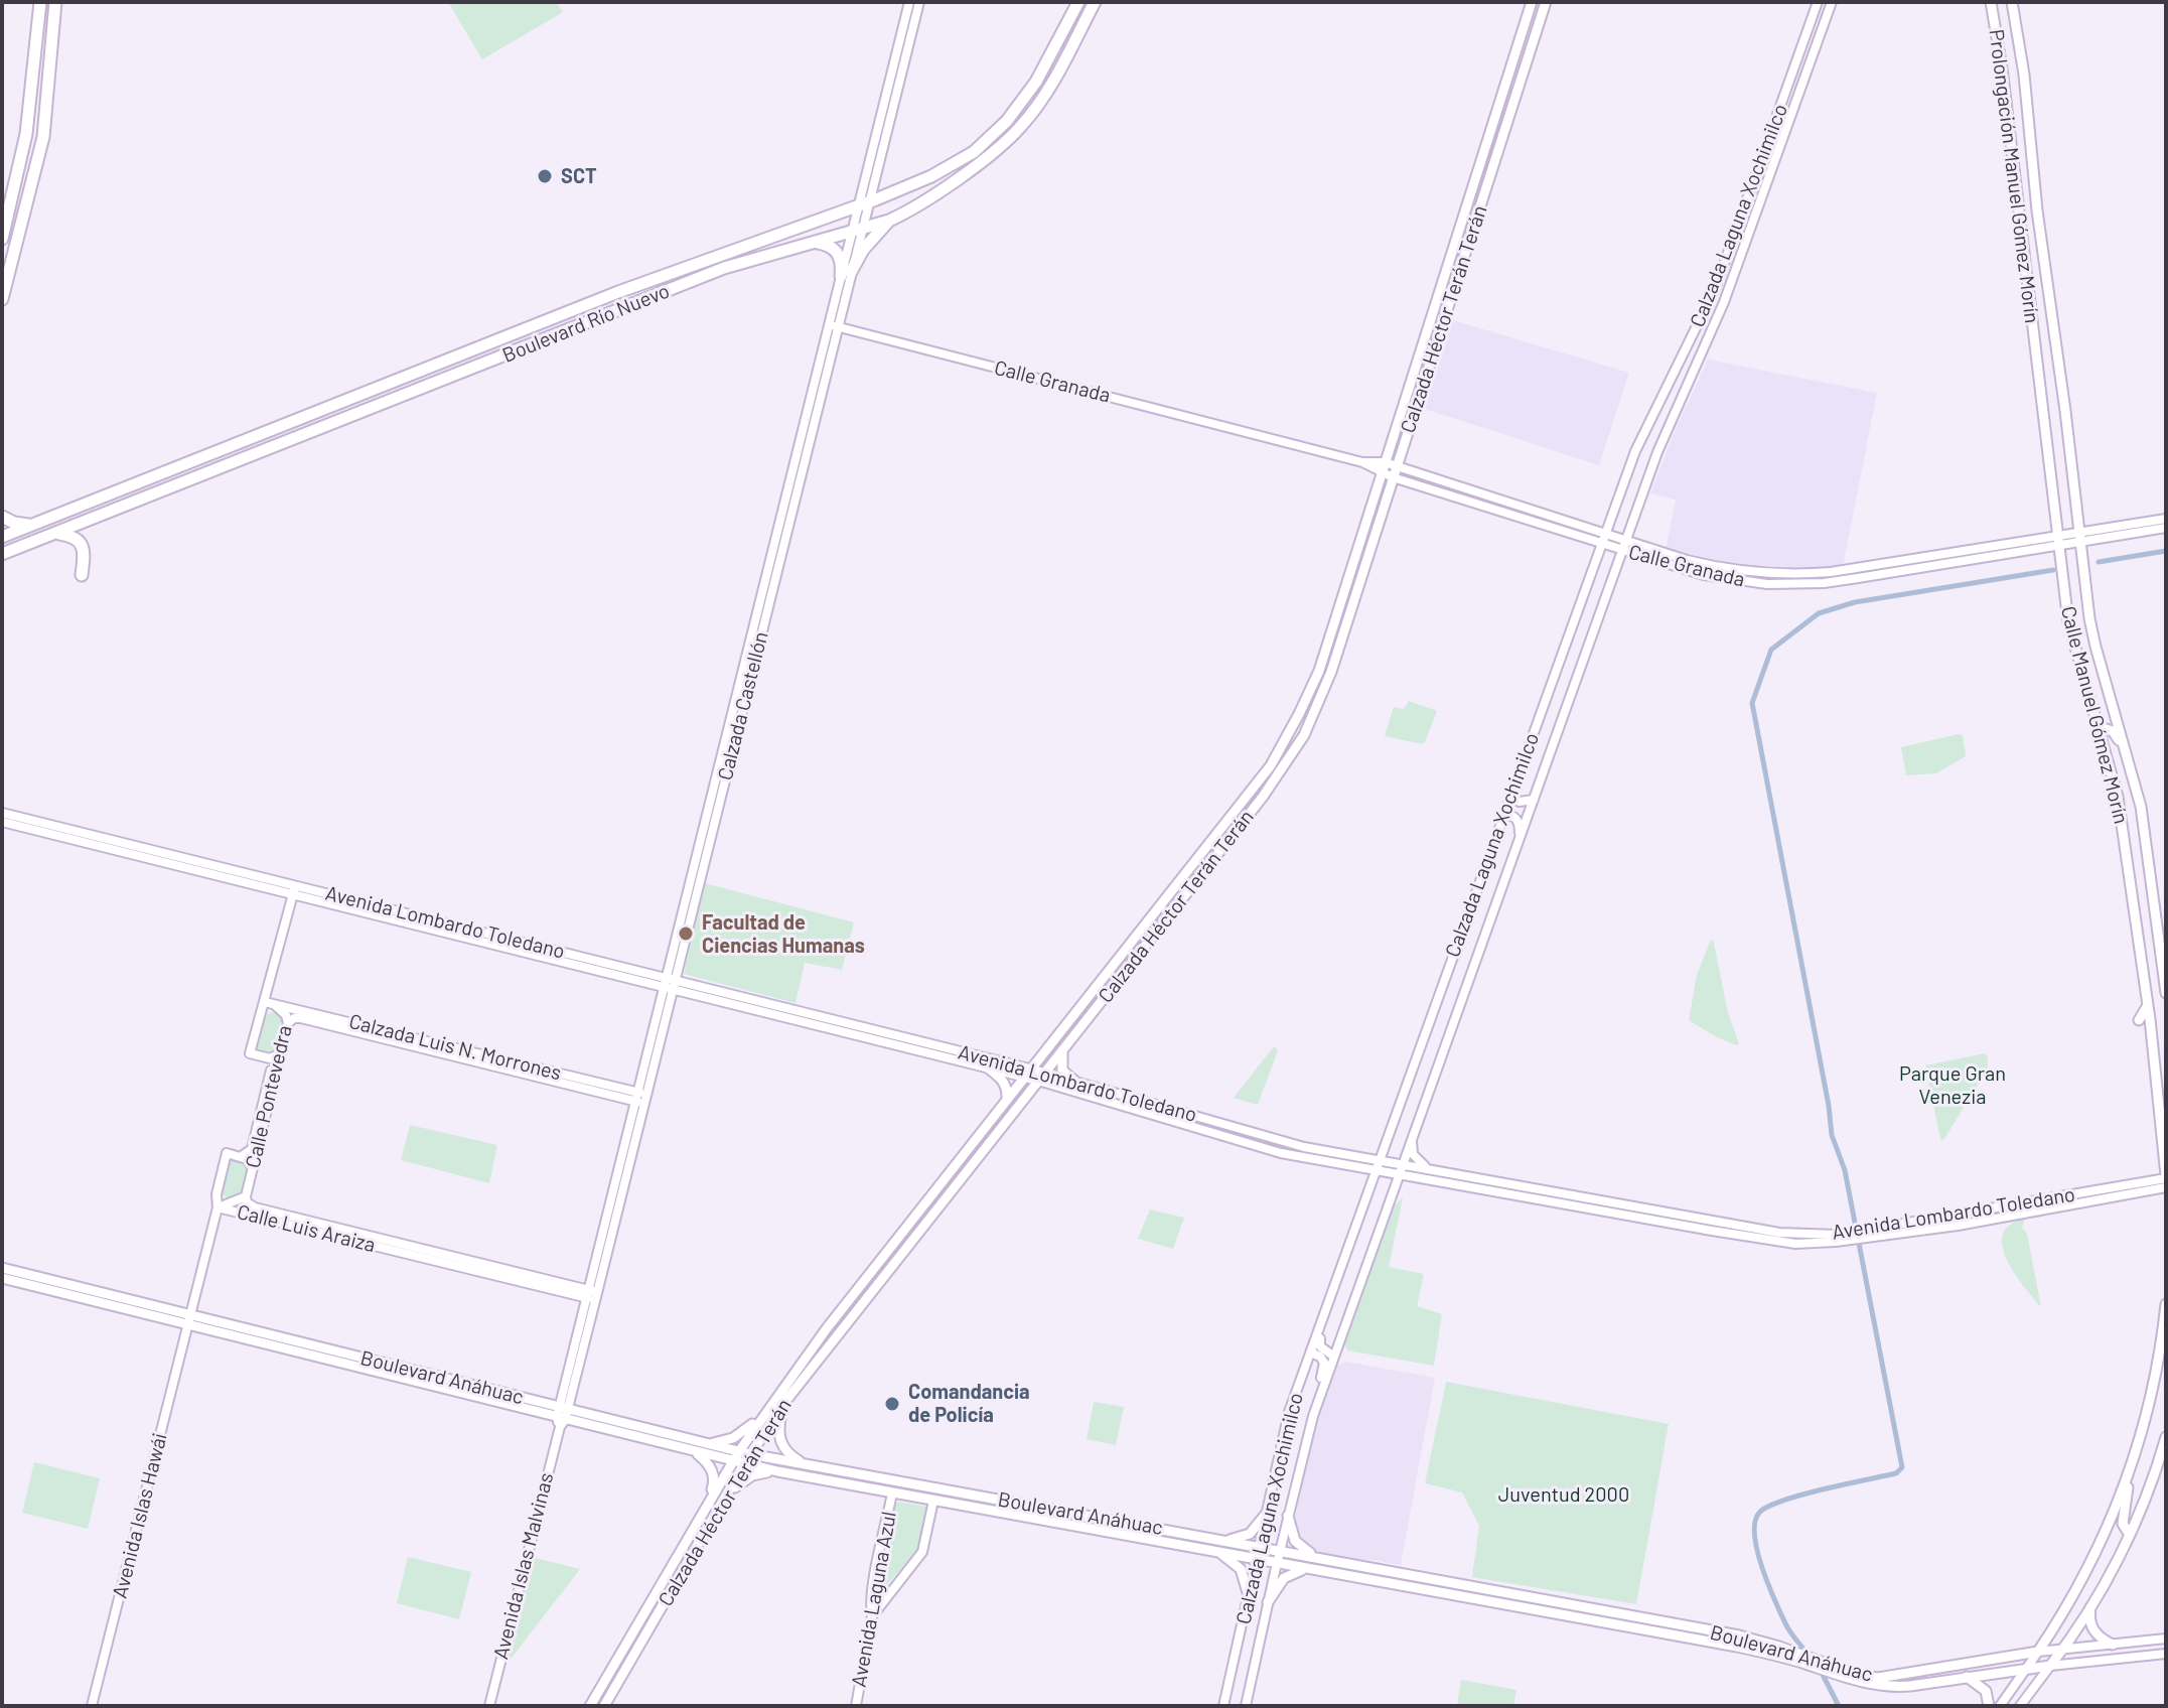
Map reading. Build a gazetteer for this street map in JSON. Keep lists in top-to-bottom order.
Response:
{
  "streets": {
    "highway": ["Boulevard Río Nuevo"],
    "main road": [
      "Prolongación Manuel Gómez Morín",
      "Calzada Laguna Xochimilco",
      "Calzada Héctor Terán Terán",
      "Calle Granada",
      "Calzada Castellón",
      "Calle Manuel Gómez Morín",
      "Avenida Lombardo Toledano",
      "Calzada Luis N. Morrones",
      "Calle Pontevedra",
      "Calle Luis Araiza",
      "Boulevard Anáhuac",
      "Avenida Islas Hawái",
      "Avenida Islas Malvinas",
      "Avenida Laguna Azul"
    ]
  },
  "crossings": [
    ["Prolongación Manuel Gómez Morín", "Calle Manuel Gómez Morín"],
    ["Calzada Laguna Xochimilco", "Calle Granada"],
    ["Calzada Laguna Xochimilco", "Avenida Lombardo Toledano"],
    ["Calzada Laguna Xochimilco", "Boulevard Anáhuac"],
    ["Calzada Héctor Terán Terán", "Calle Granada"],
    ["Calzada Héctor Terán Terán", "Avenida Lombardo Toledano"],
    ["Calzada Héctor Terán Terán", "Boulevard Anáhuac"],
    ["Boulevard Río Nuevo", "Calzada Castellón"],
    ["Calle Granada", "Calzada Castellón"],
    ["Calle Granada", "Calle Manuel Gómez Morín"],
    ["Calzada Castellón", "Avenida Lombardo Toledano"],
    ["Calzada Castellón", "Calzada Luis N. Morrones"],
    ["Calzada Castellón", "Calle Luis Araiza"],
    ["Calzada Castellón", "Boulevard Anáhuac"],
    ["Calzada Castellón", "Avenida Islas Malvinas"],
    ["Calle Manuel Gómez Morín", "Avenida Lombardo Toledano"],
    ["Calzada Luis N. Morrones", "Calle Pontevedra"],
    ["Calle Pontevedra", "Calle Luis Araiza"],
    ["Calle Pontevedra", "Avenida Islas Hawái"],
    ["Calle Luis Araiza", "Avenida Islas Hawái"],
    ["Boulevard Anáhuac", "Avenida Islas Hawái"],
    ["Boulevard Anáhuac", "Avenida Islas Malvinas"],
    ["Boulevard Anáhuac", "Avenida Laguna Azul"]
  ],
  "parks": ["Parque Gran Venezia", "Juventud 2000"],
  "places": ["SCT", "Facultad de Ciencias Humanas", "Comandancia de Policía"]
}
